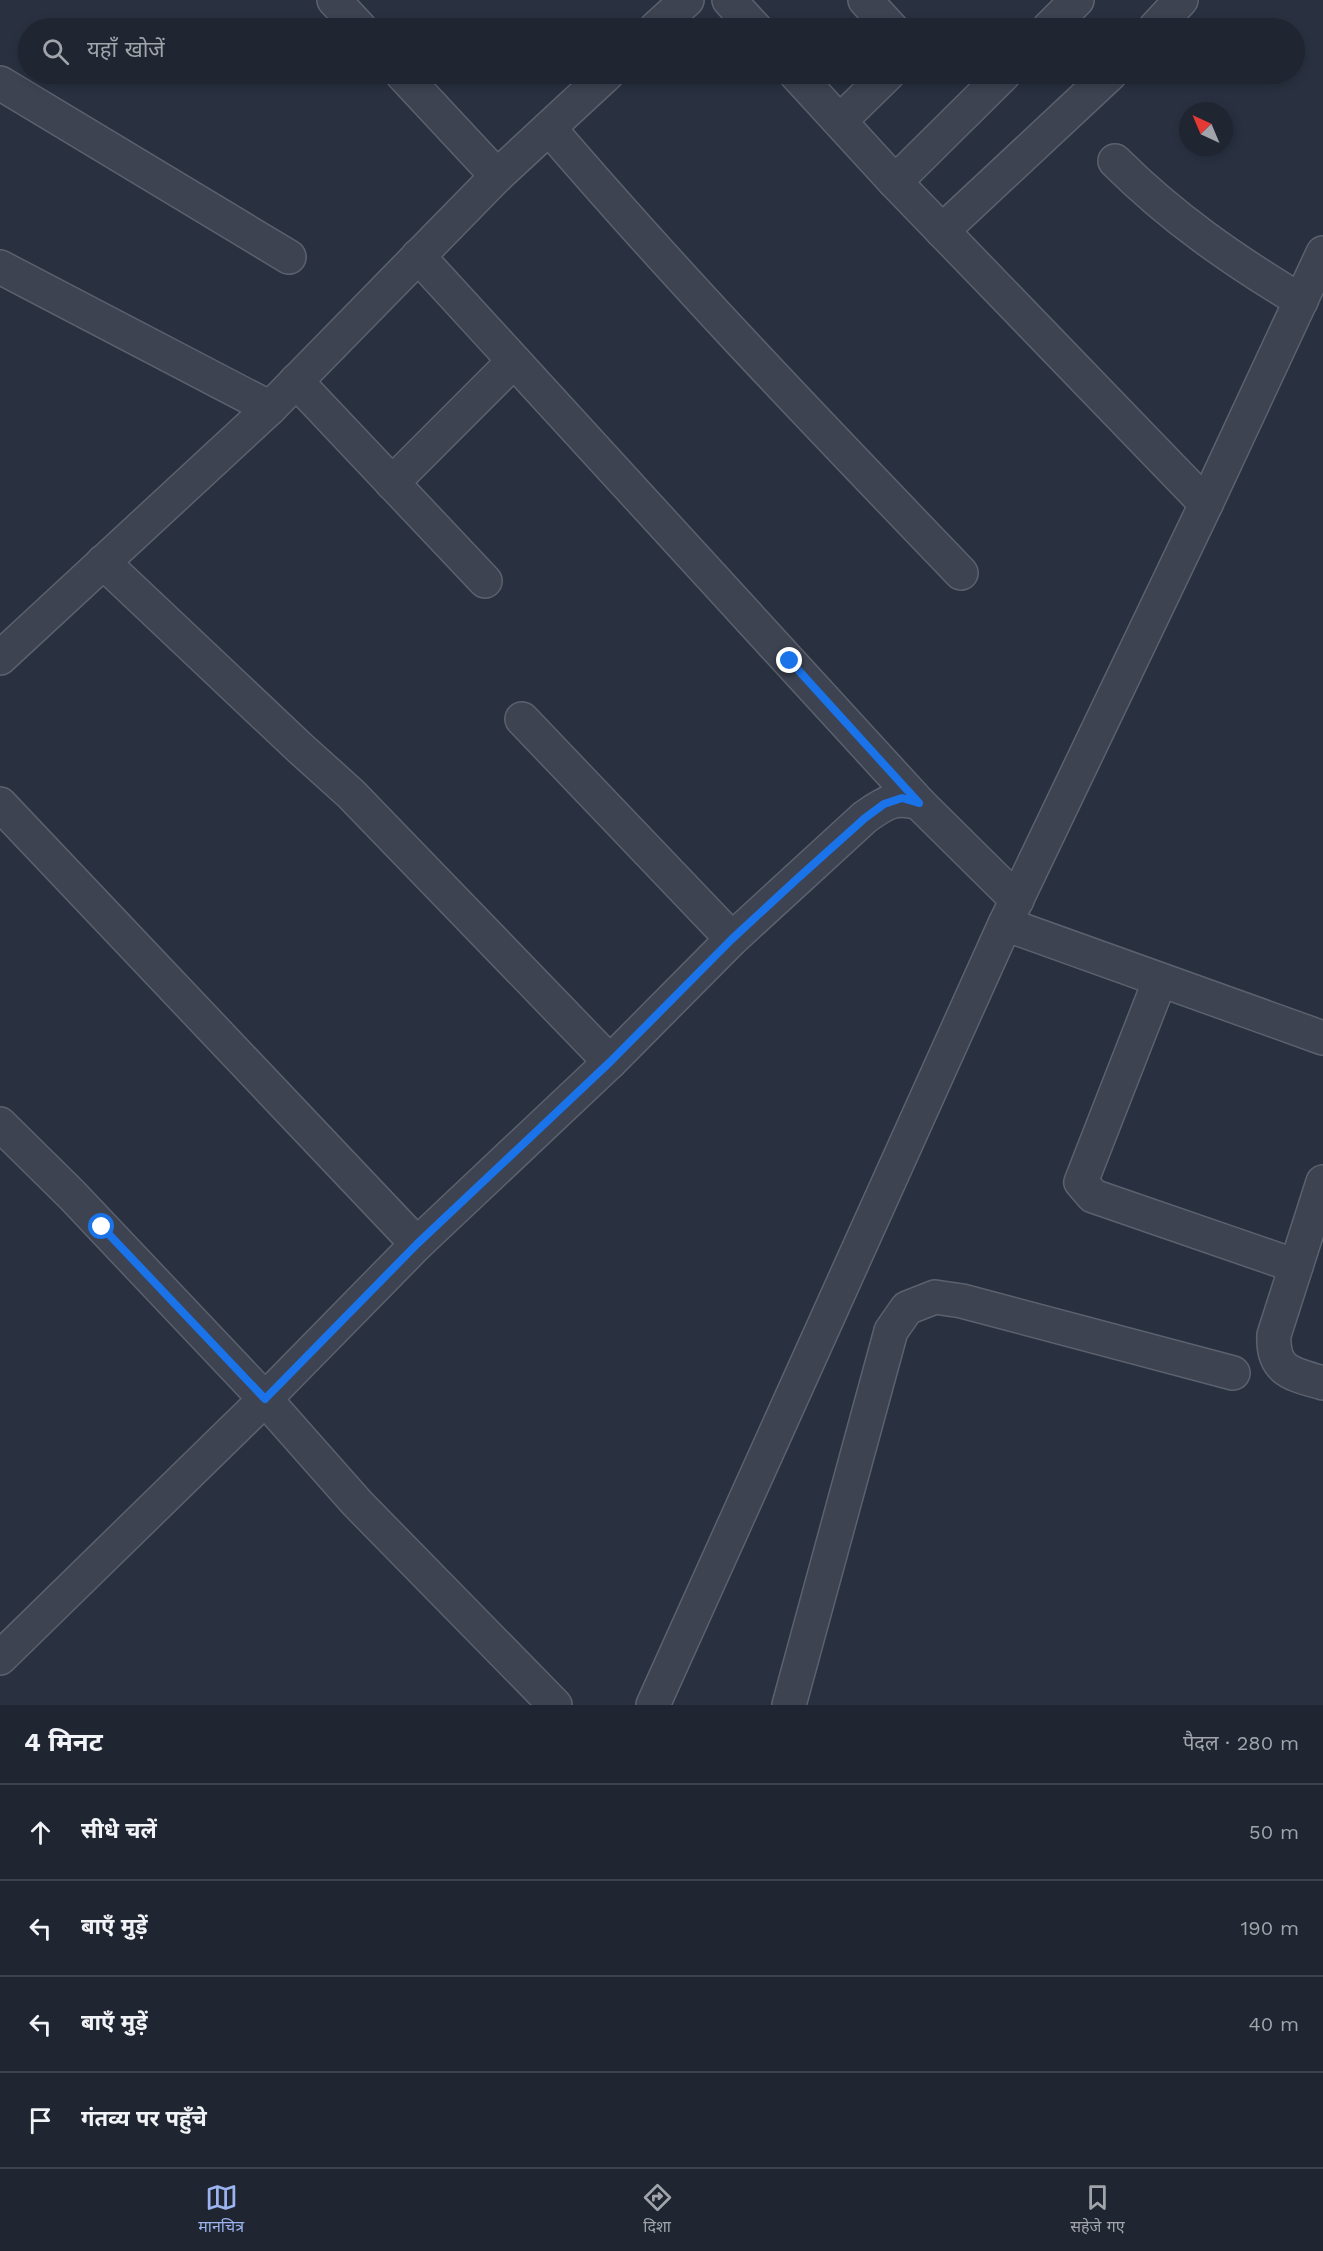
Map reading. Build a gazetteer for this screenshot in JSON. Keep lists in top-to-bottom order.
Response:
{
  "north": "top left",
  "page": {
    "search": "यहाँ खोजें",
    "heading": ["4 मिनट", "पैदल · 280 m"],
    "list": [
      ["सीधे चलें", "50 m"],
      ["बाएँ मुड़ें", "190 m"],
      ["बाएँ मुड़ें", "40 m"],
      "गंतव्य पर पहुँचे"
    ],
    "nav": ["मानचित्र", "दिशा", "सहेजे गए"]
  }
}
